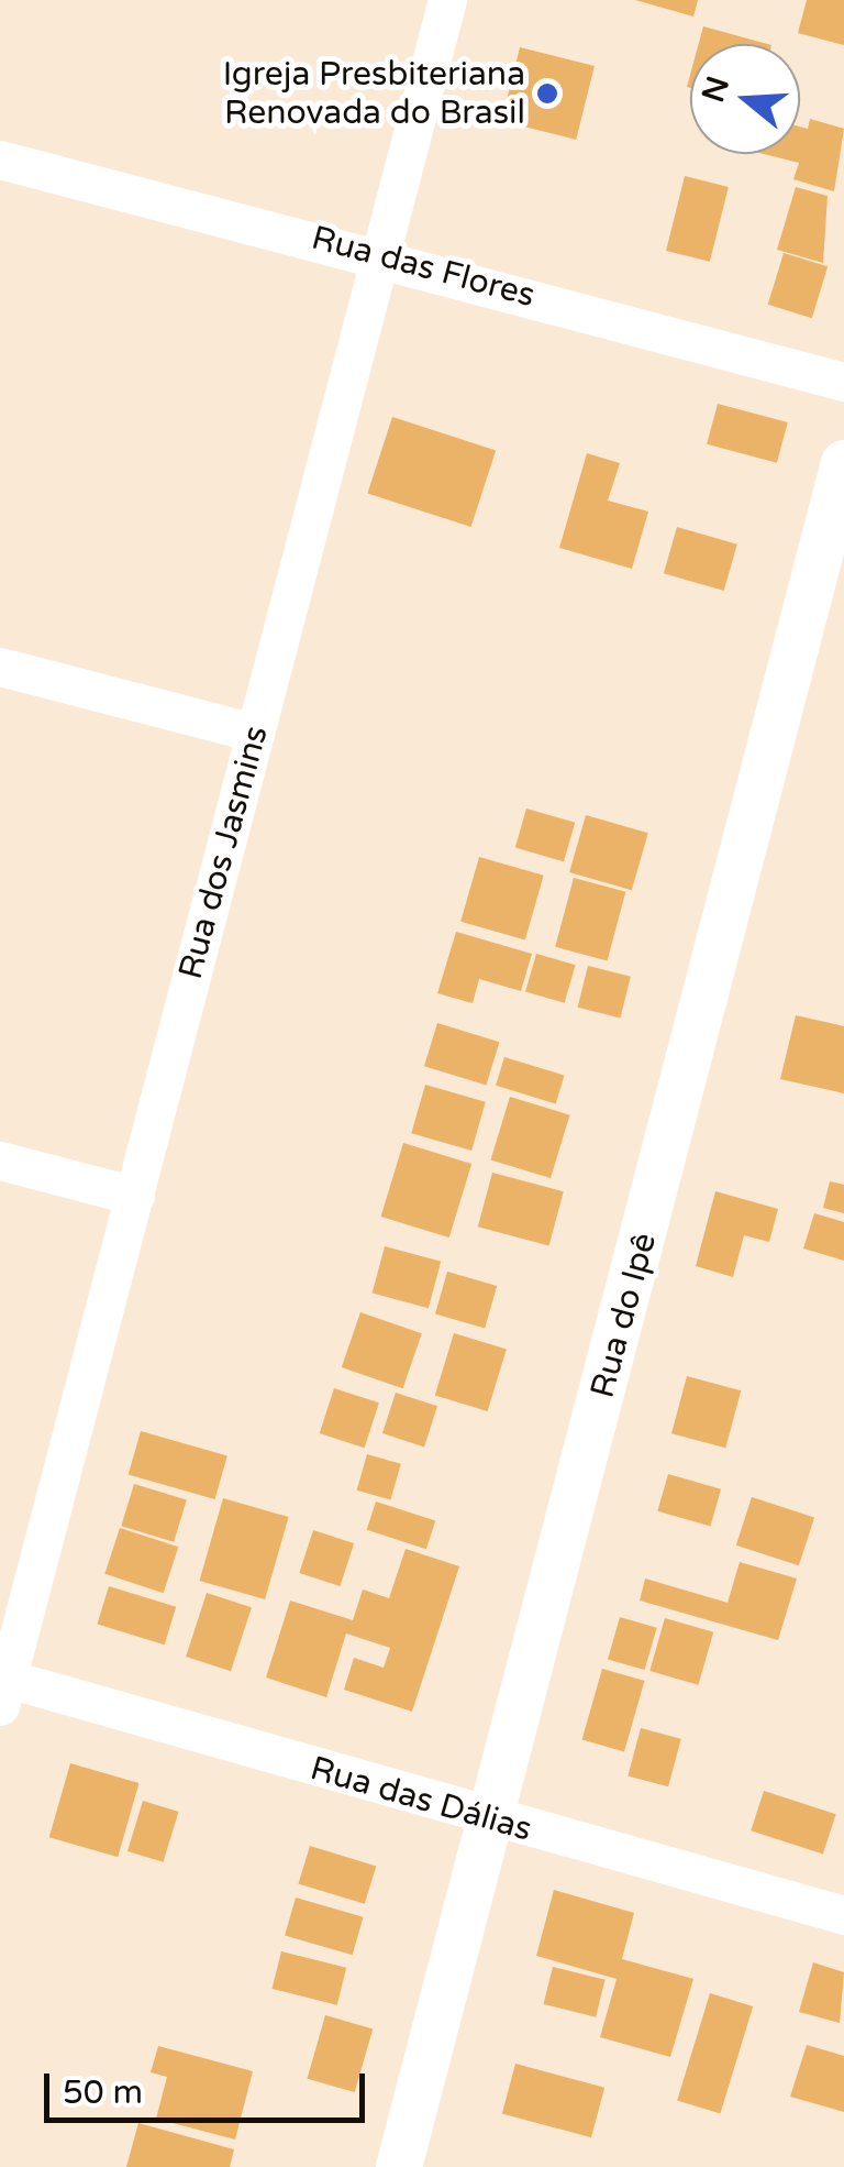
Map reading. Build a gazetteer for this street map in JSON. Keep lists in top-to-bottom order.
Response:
{
  "streets": {
    "street": [
      "Rua das Flores",
      "Rua dos Jasmins",
      "Rua do Ipê",
      "Rua das Dálias"
    ]
  },
  "crossings": [
    ["Rua das Flores", "Rua dos Jasmins"],
    ["Rua dos Jasmins", "Rua das Dálias"],
    ["Rua do Ipê", "Rua das Dálias"]
  ],
  "places": ["Igreja Presbiteriana Renovada do Brasil"],
  "scale_bar": "50 m",
  "north": "left"
}
